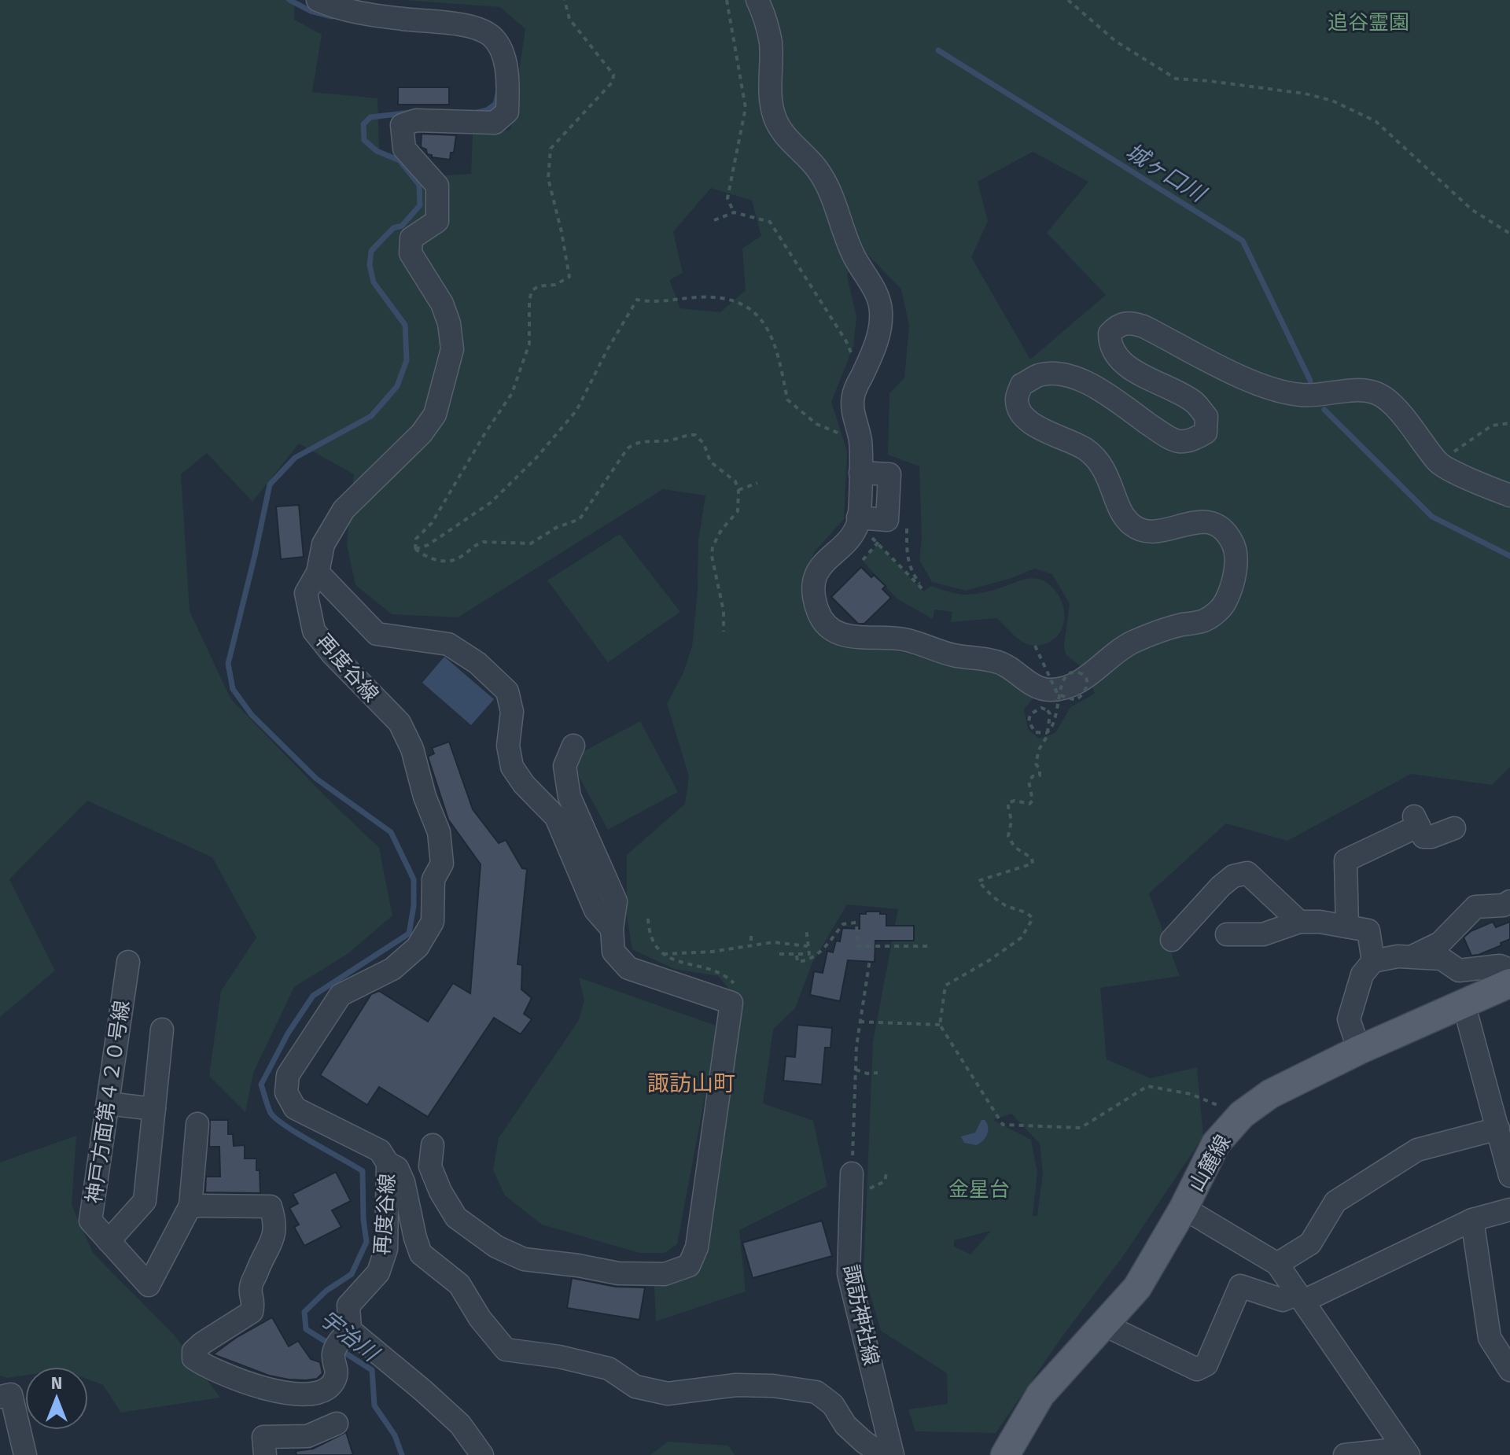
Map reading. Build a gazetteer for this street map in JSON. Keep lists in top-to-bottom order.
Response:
{
  "streets": {
    "main road": ["山麓線"],
    "street": ["再度谷線", "神戸方面第４２０号線", "諏訪神社線"]
  },
  "districts": ["諏訪山町"],
  "water": ["城ヶ口川", "宇治川"],
  "parks": ["追谷霊園", "金星台"],
  "north": "top"
}
